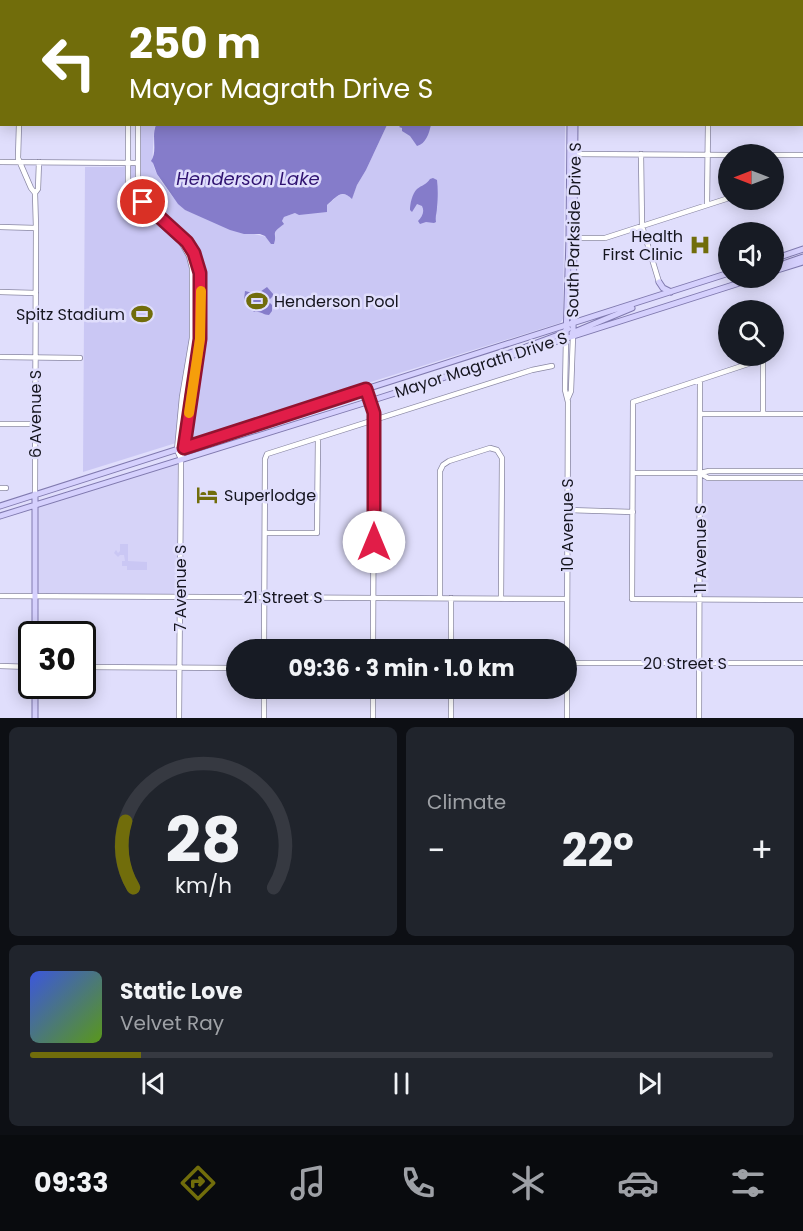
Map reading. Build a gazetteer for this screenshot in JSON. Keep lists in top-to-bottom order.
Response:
{
  "streets": {
    "main road": ["South Parkside Drive S", "Mayor Magrath Drive S", "6 Avenue S"],
    "street": [
      "10 Avenue S",
      "11 Avenue S",
      "7 Avenue S",
      "21 Street S",
      "20 Street S"
    ]
  },
  "crossings": [
    ["South Parkside Drive S", "Mayor Magrath Drive S"],
    ["South Parkside Drive S", "10 Avenue S"],
    ["Mayor Magrath Drive S", "6 Avenue S"],
    ["Mayor Magrath Drive S", "10 Avenue S"],
    ["Mayor Magrath Drive S", "7 Avenue S"],
    ["6 Avenue S", "21 Street S"],
    ["10 Avenue S", "21 Street S"],
    ["11 Avenue S", "20 Street S"],
    ["7 Avenue S", "21 Street S"]
  ],
  "water": ["Henderson Lake"],
  "places": {
    "hospital": ["Health First Clinic"],
    "sports": ["Henderson Pool", "Spitz Stadium"],
    "hotel": ["Superlodge"]
  },
  "north": "left",
  "page": {
    "turn": ["250 m", "Mayor Magrath Drive S"],
    "limit": "30",
    "trip": "09:36 · 3 min · 1.0 km",
    "tile": "Climate",
    "heat": ["−", "22°", "+"],
    "song": ["Static Love", "Velvet Ray"],
    "tabs": "09:33",
    "gauge": ["28", "km/h"]
  }
}
